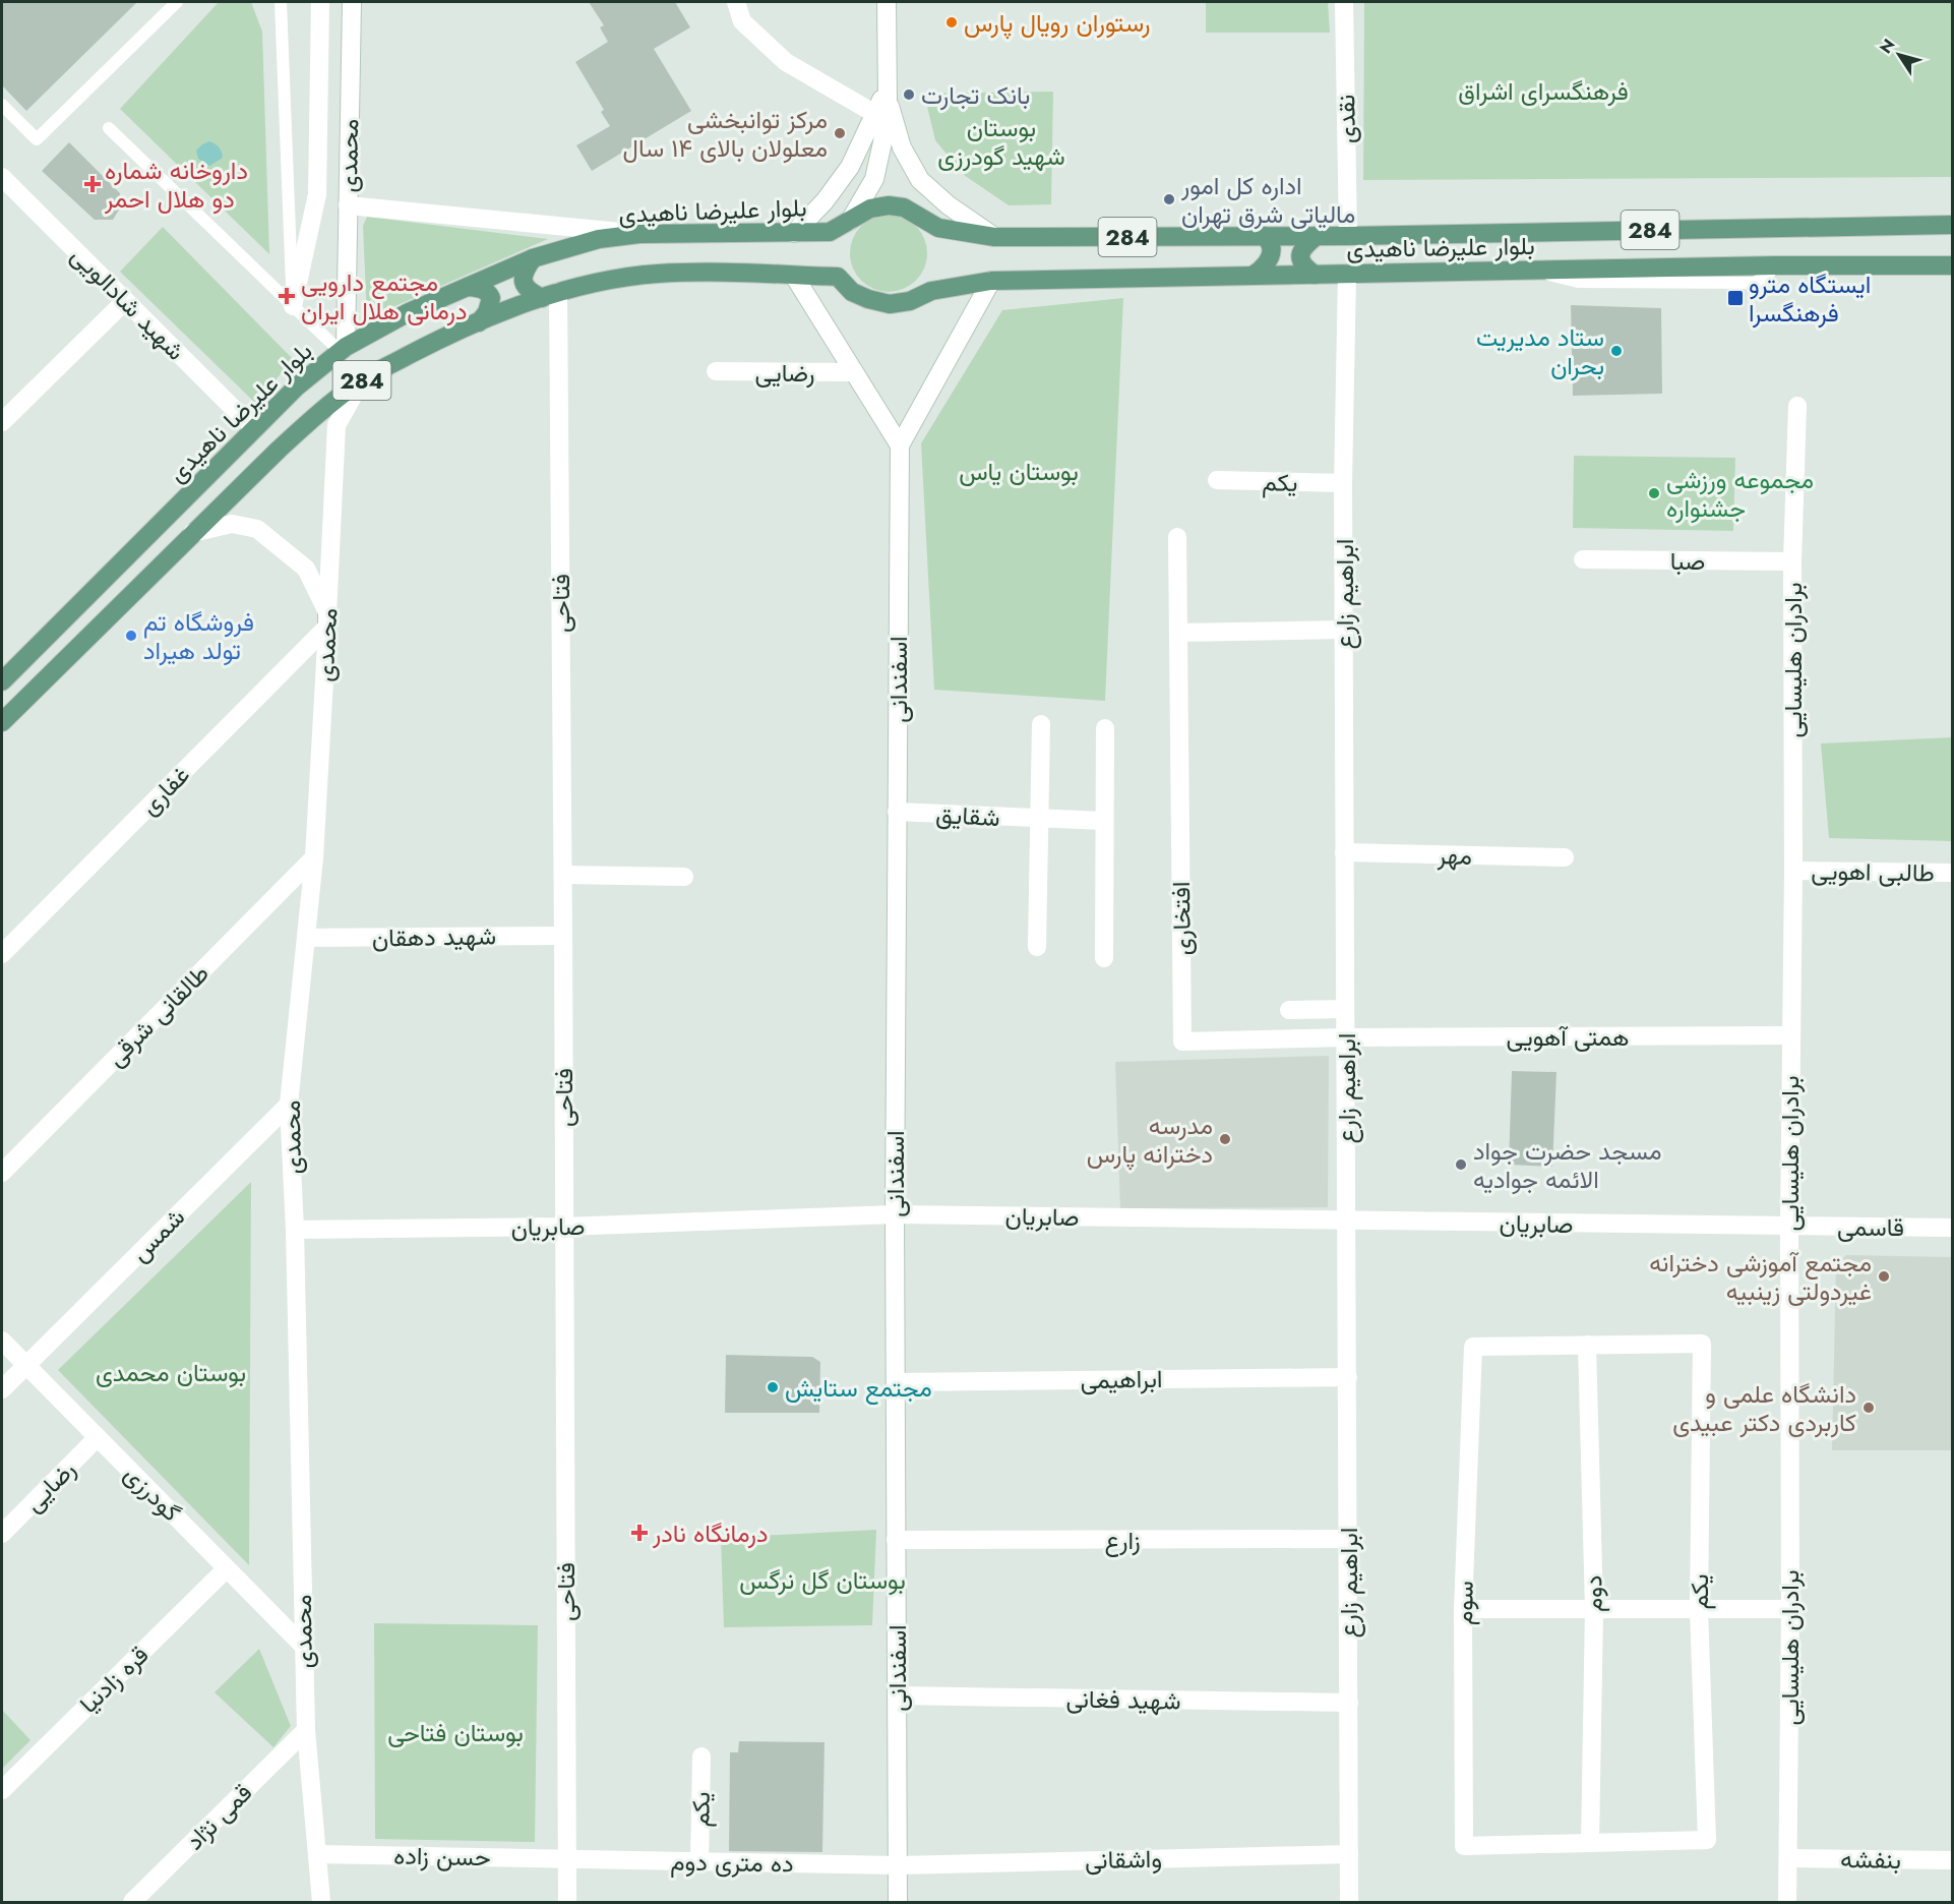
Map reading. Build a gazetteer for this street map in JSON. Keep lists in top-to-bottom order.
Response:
{
  "streets": {
    "main road": ["بلوار علیرضا ناهیدی", "284"],
    "street": [
      "نقدی",
      "محمدی",
      "شهید شادالویی",
      "رضایی",
      "یکم",
      "صبا",
      "ابراهیم زارع",
      "فتاحی",
      "برادران هلیسایی",
      "اسفندانی",
      "غفاری",
      "شقایق",
      "مهر",
      "طالبی اهویی",
      "افتخاری",
      "شهید دهقان",
      "طالقانی شرقی",
      "همتی آهویی",
      "صابریان",
      "قاسمی",
      "شمس",
      "ابراهیمی",
      "گودرزی",
      "زارع",
      "دوم",
      "سوم",
      "قره زادنیا",
      "شهید فغانی",
      "قمی نژاد",
      "حسن زاده",
      "واشقانی",
      "بنفشه",
      "ده متری دوم"
    ]
  },
  "crossings": [
    ["نقدی", "بلوار علیرضا ناهیدی"],
    ["محمدی", "بلوار علیرضا ناهیدی"],
    ["محمدی", "284"],
    ["محمدی", "غفاری"],
    ["محمدی", "شهید دهقان"],
    ["محمدی", "طالقانی شرقی"],
    ["محمدی", "صابریان"],
    ["محمدی", "شمس"],
    ["محمدی", "گودرزی"],
    ["محمدی", "قمی نژاد"],
    ["محمدی", "حسن زاده"],
    ["بلوار علیرضا ناهیدی", "284"],
    ["بلوار علیرضا ناهیدی", "شهید شادالویی"],
    ["بلوار علیرضا ناهیدی", "ابراهیم زارع"],
    ["284", "فتاحی"],
    ["رضایی", "گودرزی"],
    ["یکم", "ابراهیم زارع"],
    ["یکم", "سوم"],
    ["یکم", "ده متری دوم"],
    ["صبا", "برادران هلیسایی"],
    ["ابراهیم زارع", "مهر"],
    ["ابراهیم زارع", "افتخاری"],
    ["ابراهیم زارع", "همتی آهویی"],
    ["ابراهیم زارع", "صابریان"],
    ["ابراهیم زارع", "ابراهیمی"],
    ["ابراهیم زارع", "زارع"],
    ["ابراهیم زارع", "شهید فغانی"],
    ["ابراهیم زارع", "واشقانی"],
    ["فتاحی", "شهید دهقان"],
    ["فتاحی", "صابریان"],
    ["فتاحی", "حسن زاده"],
    ["فتاحی", "ده متری دوم"],
    ["برادران هلیسایی", "طالبی اهویی"],
    ["برادران هلیسایی", "همتی آهویی"],
    ["برادران هلیسایی", "صابریان"],
    ["برادران هلیسایی", "قاسمی"],
    ["برادران هلیسایی", "بنفشه"],
    ["اسفندانی", "شقایق"],
    ["اسفندانی", "صابریان"],
    ["اسفندانی", "ابراهیمی"],
    ["اسفندانی", "زارع"],
    ["اسفندانی", "شهید فغانی"],
    ["اسفندانی", "واشقانی"],
    ["اسفندانی", "ده متری دوم"],
    ["افتخاری", "همتی آهویی"],
    ["صابریان", "قاسمی"],
    ["شمس", "گودرزی"],
    ["گودرزی", "قره زادنیا"],
    ["دوم", "سوم"],
    ["حسن زاده", "ده متری دوم"],
    ["واشقانی", "ده متری دوم"]
  ],
  "parks": [
    "فرهنگسرای اشراق",
    "بوستان شهید گودرزی",
    "بوستان یاس",
    "بوستان محمدی",
    "بوستان گل نرگس",
    "بوستان فتاحی"
  ],
  "places": {
    "other": [
      "رستوران رویال پارس",
      "بانک تجارت",
      "مرکز توانبخشی معلولان بالای ۱۴ سال",
      "اداره کل امور مالیاتی شرق تهران",
      "ستاد مدیریت بحران",
      "مجموعه ورزشی جشنواره",
      "فروشگاه تم تولد هیراد",
      "مدرسه دخترانه پارس",
      "مسجد حضرت جواد الائمه جوادیه",
      "مجتمع آموزشی دخترانه غیردولتی زینبیه",
      "مجتمع ستایش",
      "دانشگاه علمی و کاربردی دکتر عبیدی"
    ],
    "health": ["داروخانه شماره دو هلال احمر", "مجتمع دارویی درمانی هلال ایران", "درمانگاه نادر"],
    "transit": ["ایستگاه مترو فرهنگسرا"]
  },
  "north": "top left"
}
